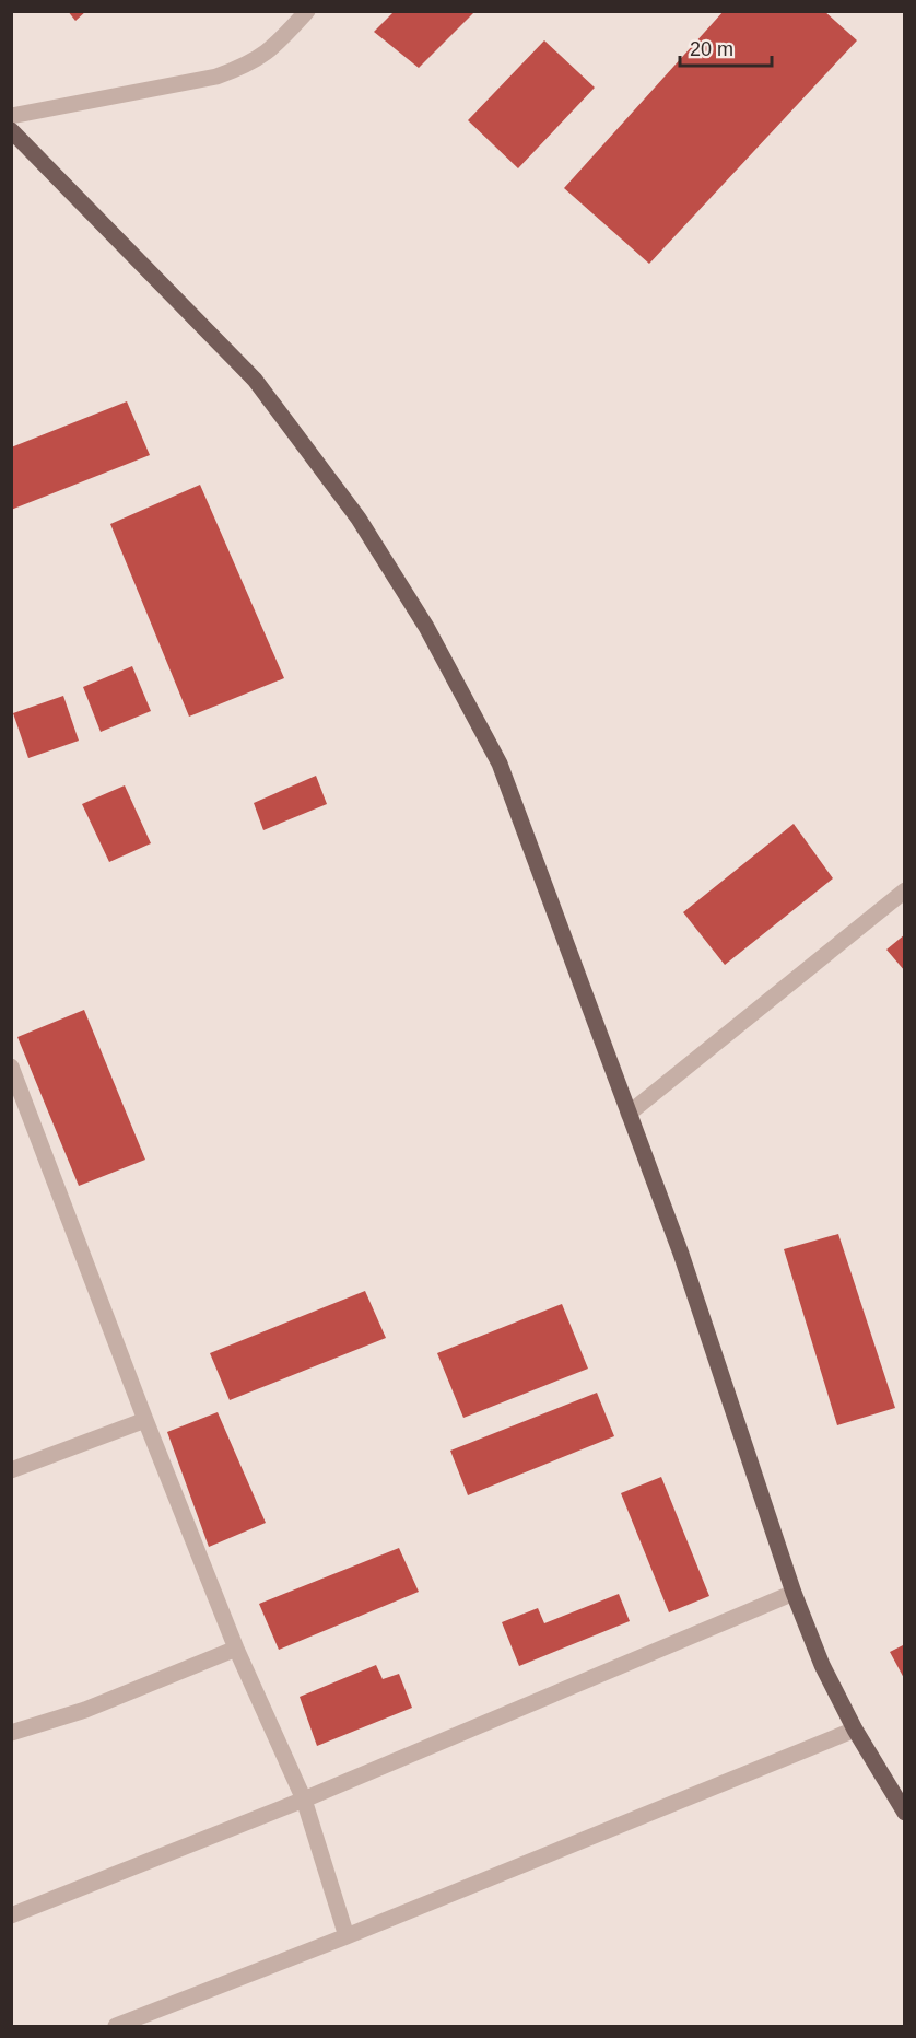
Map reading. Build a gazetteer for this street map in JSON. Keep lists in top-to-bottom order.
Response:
{
  "scale_bar": "20 m"
}
